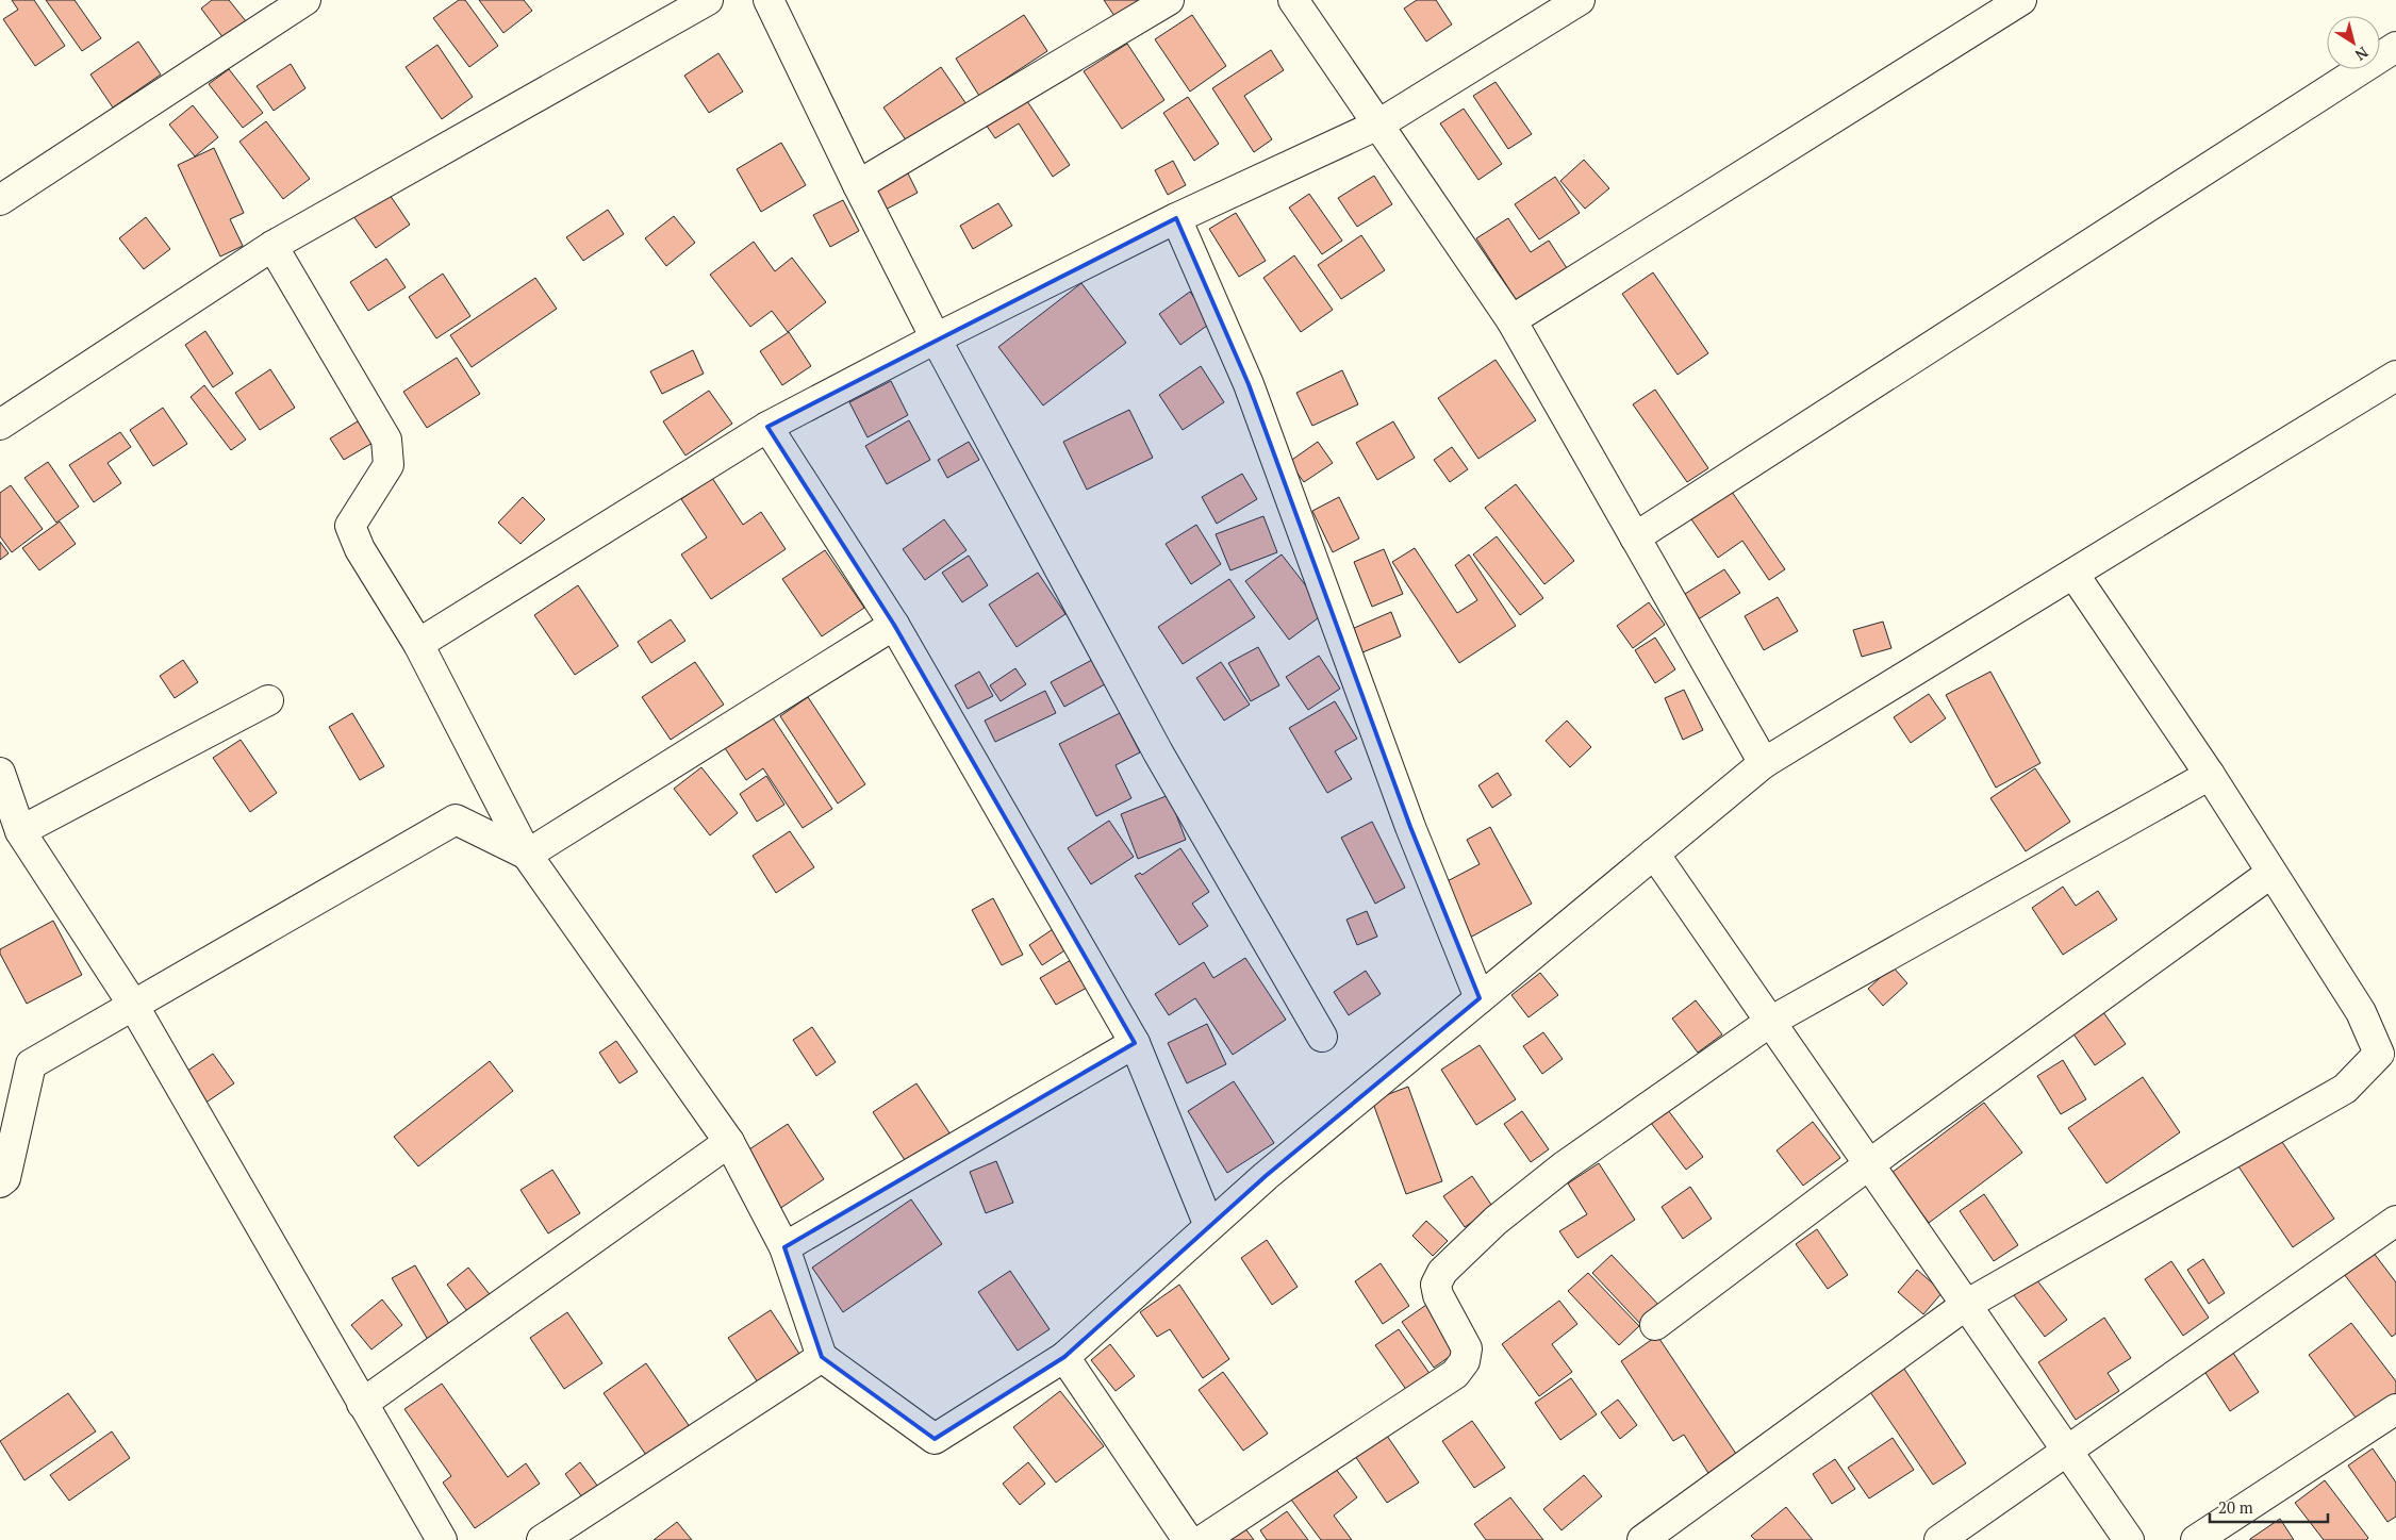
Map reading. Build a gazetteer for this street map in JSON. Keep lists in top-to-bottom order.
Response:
{
  "scale_bar": "20 m",
  "north": "bottom right"
}
